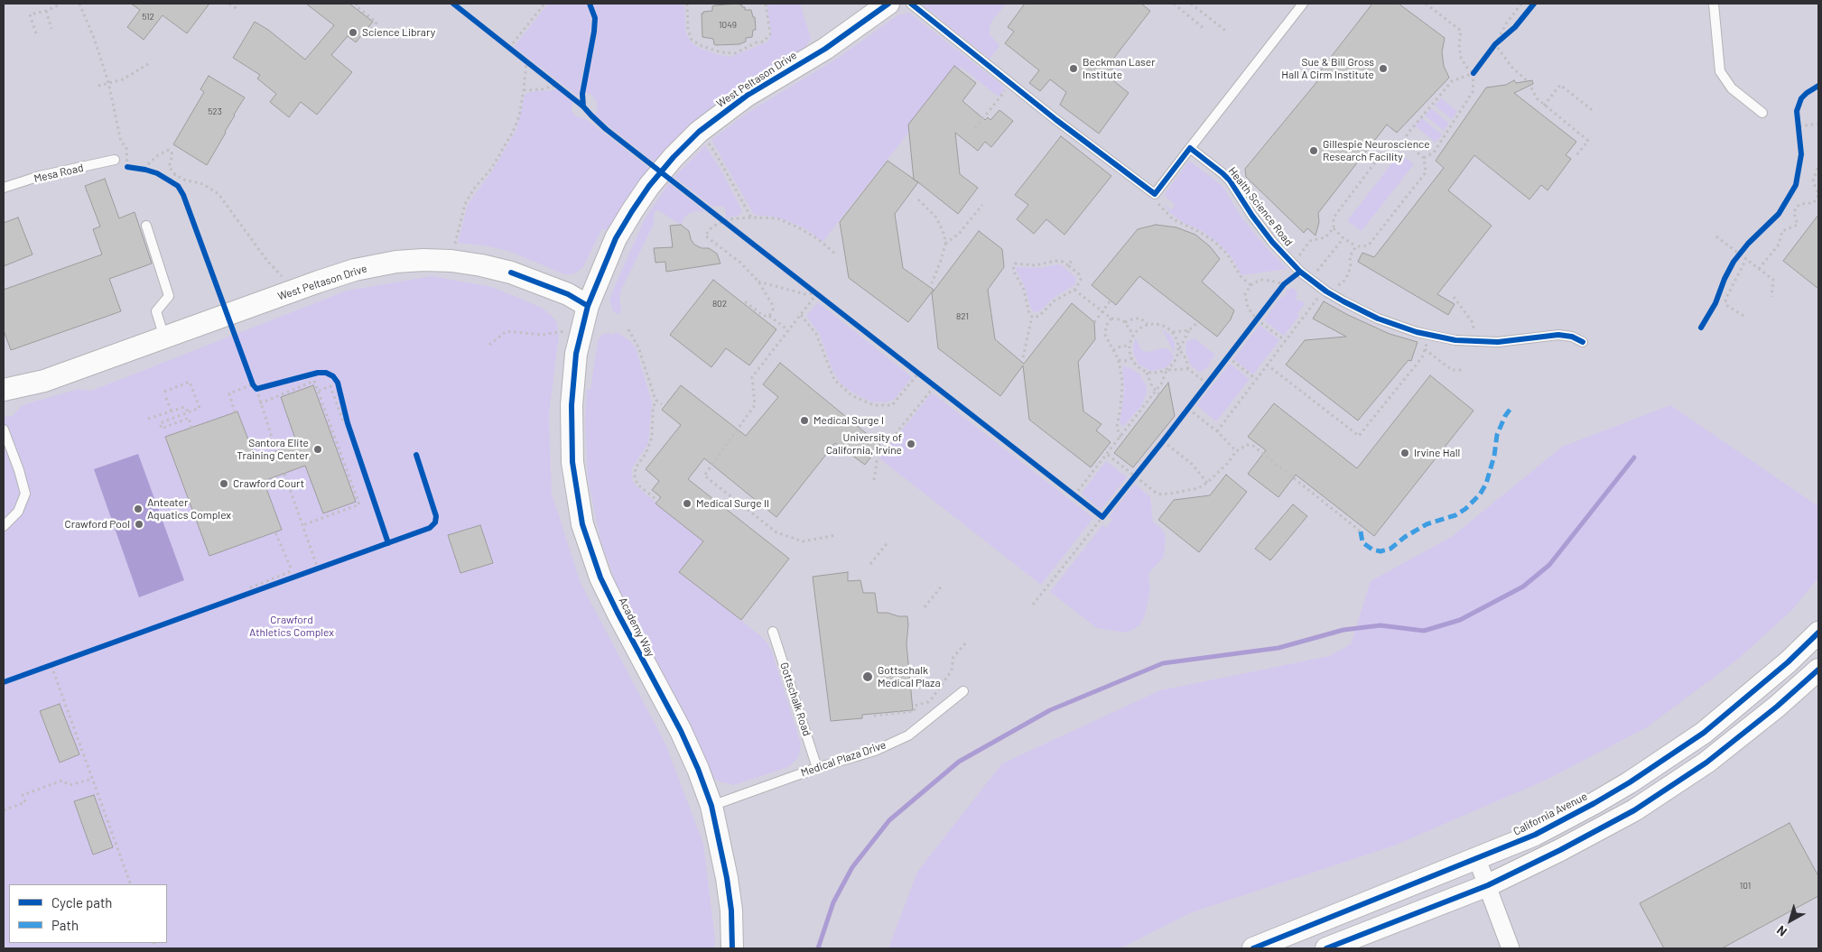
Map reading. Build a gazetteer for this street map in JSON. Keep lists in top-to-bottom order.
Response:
{
  "streets": {
    "street": ["West Peltason Drive", "Academy Way", "California Avenue"],
    "lane": [
      "Mesa Road",
      "Health Science Road",
      "Gottschalk Road",
      "Medical Plaza Drive"
    ]
  },
  "crossings": [
    ["West Peltason Drive", "Academy Way"],
    ["Academy Way", "Medical Plaza Drive"],
    ["Gottschalk Road", "Medical Plaza Drive"]
  ],
  "parks": ["Crawford Athletics Complex"],
  "places": [
    "Science Library",
    "Beckman Laser Institute",
    "Sue & Bill Gross Hall A Cirm Institute",
    "Gillespie Neuroscience Research Facility",
    "Medical Surge I",
    "University of California, Irvine",
    "Santora Elite Training Center",
    "Irvine Hall",
    "Crawford Court",
    "Medical Surge II",
    "Anteater Aquatics Complex",
    "Crawford Pool",
    "Gottschalk Medical Plaza"
  ],
  "house_numbers": [
    "512",
    "1049",
    "523",
    "802",
    "821",
    "101"
  ],
  "legend": ["Cycle path", "Path"],
  "north": "bottom left"
}
